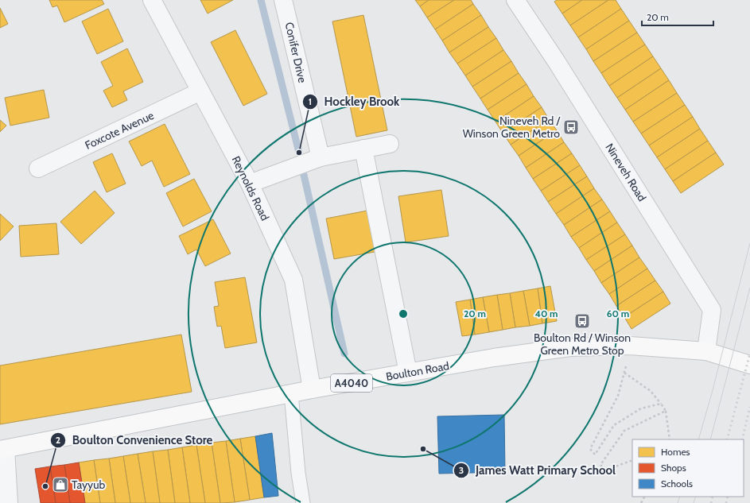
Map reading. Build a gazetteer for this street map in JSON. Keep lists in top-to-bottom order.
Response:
{
  "streets": {
    "main road": ["Boulton Road", "A4040"],
    "street": [
      "Conifer Drive",
      "Foxcote Avenue",
      "Nineveh Road",
      "Reynolds Road"
    ]
  },
  "crossings": [
    ["Foxcote Avenue", "Reynolds Road"],
    ["Nineveh Road", "Boulton Road"],
    ["Nineveh Road", "A4040"],
    ["Reynolds Road", "Boulton Road"],
    ["Boulton Road", "A4040"]
  ],
  "places": {
    "bus stop": ["Nineveh Rd / Winson Green Metro", "Boulton Rd / Winson Green Metro Stop"],
    "other": ["Hockley Brook", "James Watt Primary School", "Boulton Convenience Store"],
    "shop": ["Tayyub"]
  },
  "legend": ["Homes", "Shops", "Schools"],
  "scale_bar": "20 m",
  "rings": ["20 m", "40 m", "60 m"]
}
